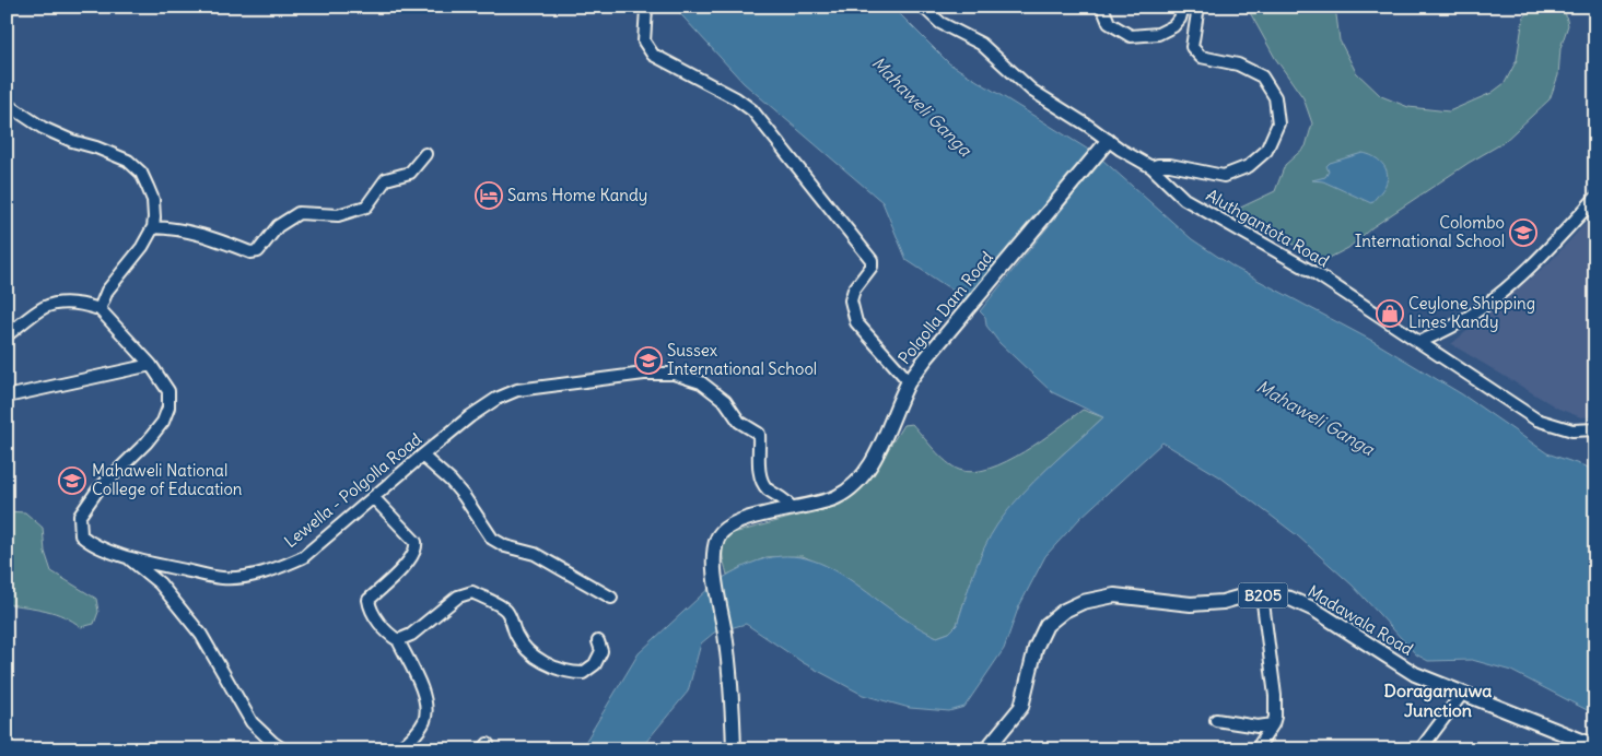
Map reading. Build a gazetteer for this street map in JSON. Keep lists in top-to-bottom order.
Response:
{
  "streets": {
    "main road": ["Polgolla Dam Road", "B205", "Madawala Road"],
    "street": ["Aluthgantota Road", "Lewella - Polgolla Road"]
  },
  "crossings": [
    ["Aluthgantota Road", "Polgolla Dam Road"],
    ["Polgolla Dam Road", "Lewella - Polgolla Road"]
  ],
  "districts": ["Doragamuwa Junction"],
  "water": ["Mahaweli Ganga"],
  "places": {
    "hotel": ["Sams Home Kandy"],
    "school or university": ["Colombo International School", "Sussex International School", "Mahaweli National College of Education"],
    "shop": ["Ceylone Shipping Lines Kandy"]
  }
}
